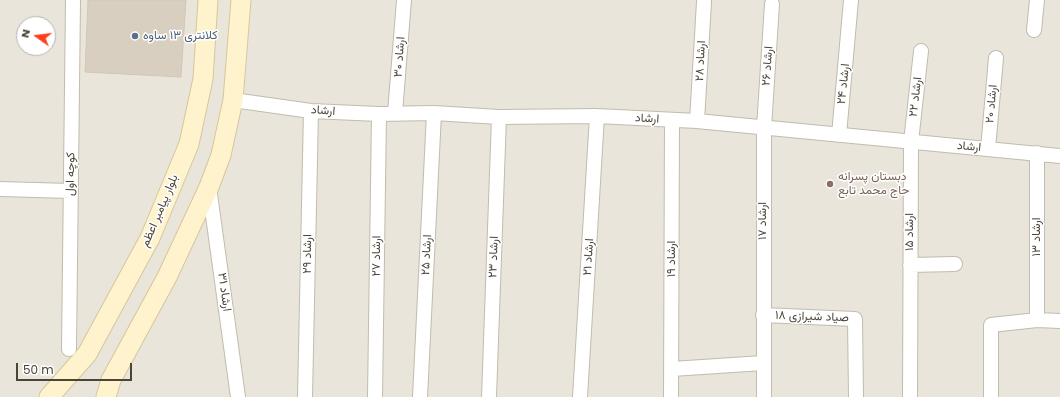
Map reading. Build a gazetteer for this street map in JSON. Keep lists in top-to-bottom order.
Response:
{
  "streets": {
    "main road": ["بلوار پیامبر اعظم"],
    "street": [
      "ارشاد ۳۰",
      "ارشاد ۲۸",
      "ارشاد ۲۶",
      "ارشاد ۲۴",
      "ارشاد ۲۲",
      "ارشاد ۲۰",
      "ارشاد",
      "کوچه اول",
      "ارشاد ۱۷",
      "ارشاد ۱۵",
      "ارشاد ۱۳",
      "ارشاد ۲۹",
      "ارشاد ۲۵",
      "ارشاد ۲۷",
      "ارشاد ۲۳",
      "ارشاد ۲۱",
      "ارشاد ۱۹",
      "ارشاد ۳۱",
      "صیاد شیرازی ۱۸"
    ]
  },
  "crossings": [
    ["ارشاد ۳۰", "ارشاد"],
    ["ارشاد ۲۸", "ارشاد"],
    ["ارشاد ۲۶", "ارشاد"],
    ["ارشاد ۲۶", "ارشاد ۱۷"],
    ["ارشاد ۲۴", "ارشاد"],
    ["ارشاد ۲۲", "ارشاد"],
    ["ارشاد ۲۲", "ارشاد ۱۵"],
    ["ارشاد ۲۰", "ارشاد"],
    ["ارشاد", "ارشاد ۱۷"],
    ["ارشاد", "ارشاد ۱۵"],
    ["ارشاد", "ارشاد ۱۳"],
    ["ارشاد", "ارشاد ۲۹"],
    ["ارشاد", "ارشاد ۲۵"],
    ["ارشاد", "ارشاد ۲۷"],
    ["ارشاد", "ارشاد ۲۳"],
    ["ارشاد", "ارشاد ۲۱"],
    ["ارشاد", "ارشاد ۱۹"],
    ["ارشاد ۱۷", "صیاد شیرازی ۱۸"]
  ],
  "places": ["کلانتری ۱۳ ساوه", "دبستان پسرانه حاج محمد تابع"],
  "scale_bar": "50 m",
  "north": "left"
}
